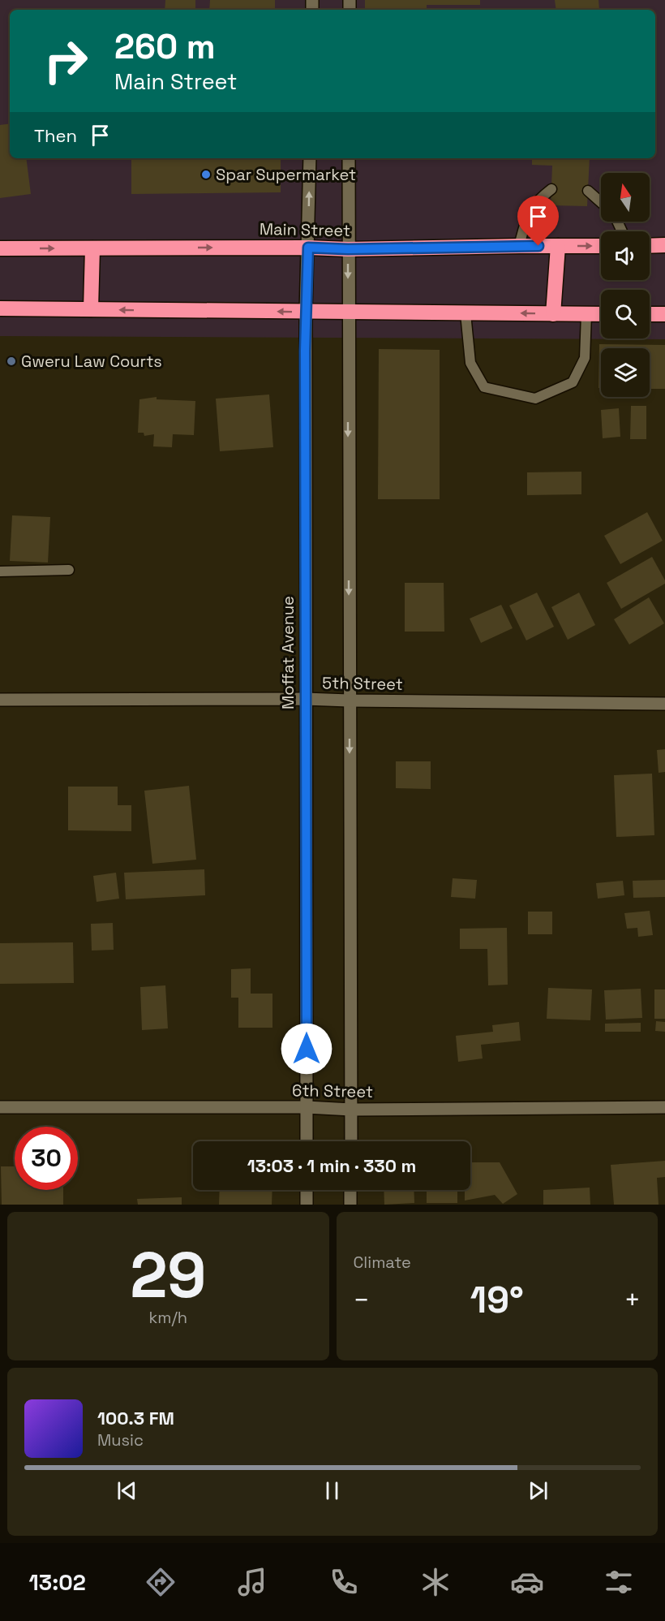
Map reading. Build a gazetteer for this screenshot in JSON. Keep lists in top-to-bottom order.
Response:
{
  "streets": {
    "highway": ["Main Street"],
    "street": ["Moffat Avenue", "5th Street", "6th Street"]
  },
  "crossings": [
    ["Main Street", "Moffat Avenue"],
    ["Moffat Avenue", "5th Street"],
    ["Moffat Avenue", "6th Street"]
  ],
  "places": ["Spar Supermarket", "Gweru Law Courts"],
  "north": "top",
  "page": {
    "turn": ["260 m", "Main Street"],
    "then": "Then",
    "limit": "30",
    "trip": "13:03 · 1 min · 330 m",
    "tile": [
      ["29", "km/h"],
      "Climate"
    ],
    "heat": ["−", "19°", "+"],
    "song": ["100.3 FM", "Music"],
    "tabs": "13:02"
  }
}
